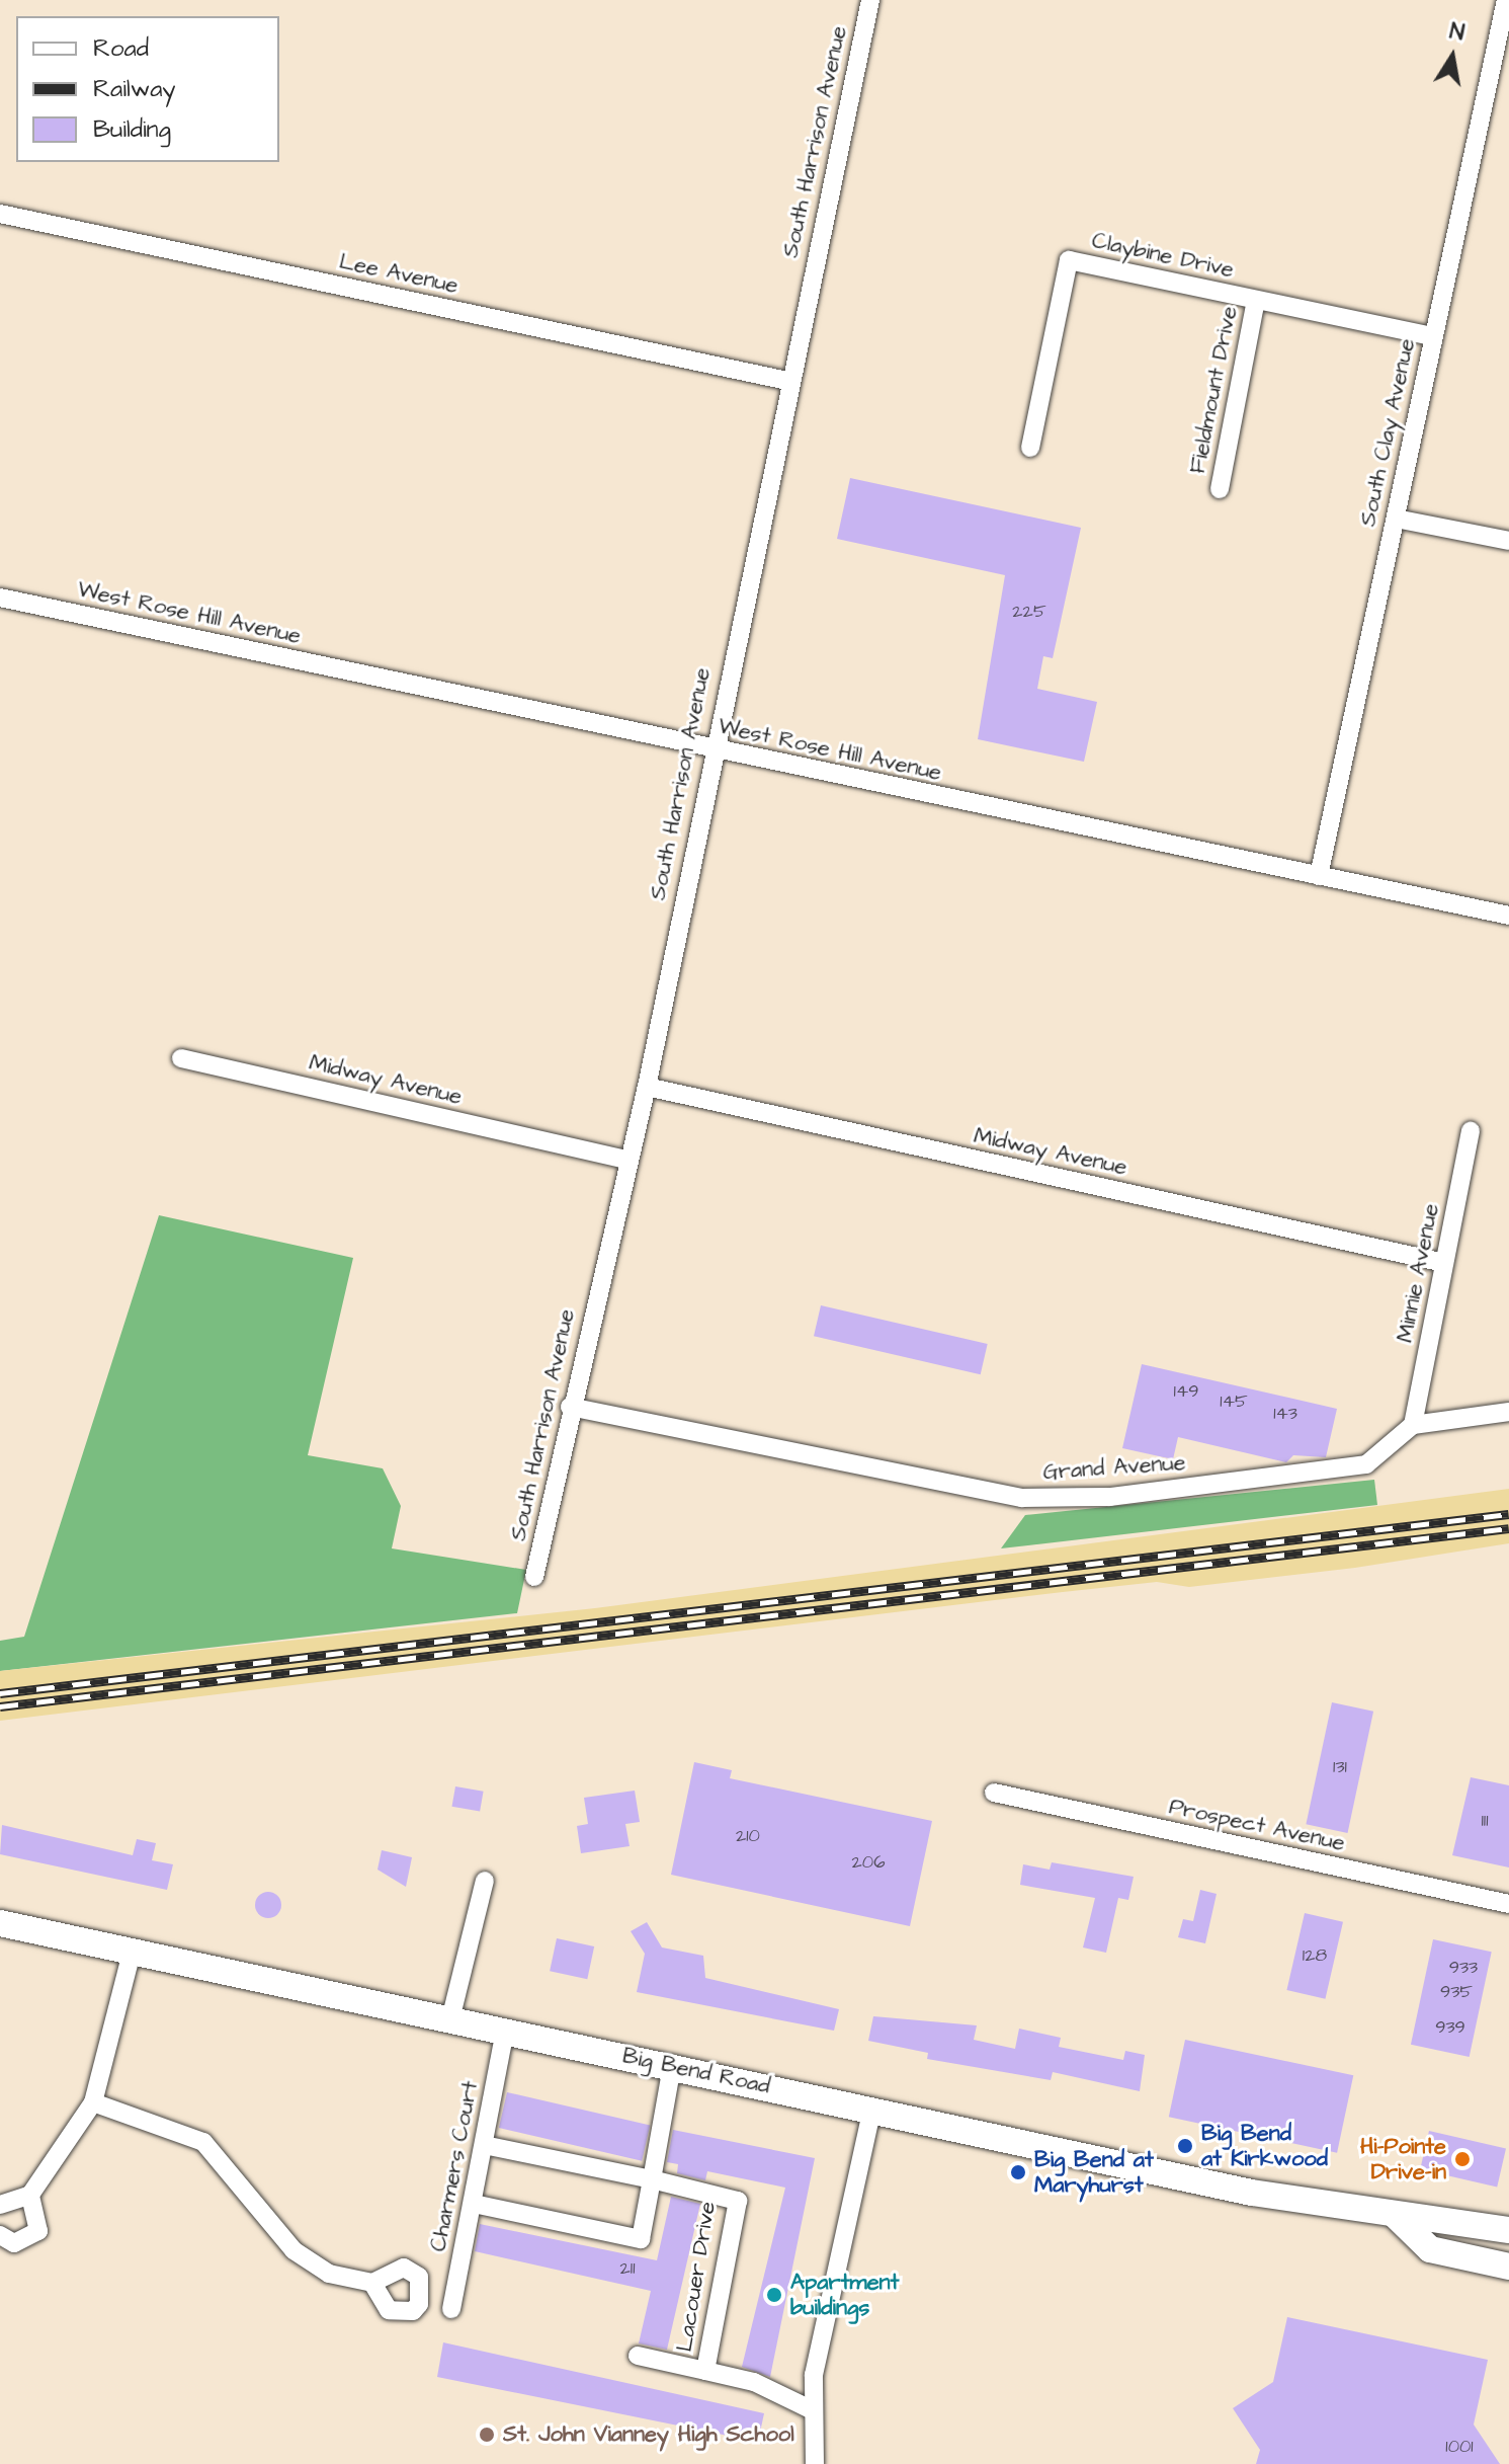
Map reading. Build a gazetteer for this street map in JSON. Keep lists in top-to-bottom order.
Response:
{
  "streets": {
    "main road": ["Big Bend Road"],
    "street": [
      "South Harrison Avenue",
      "Claybine Drive",
      "Lee Avenue",
      "Fieldmount Drive",
      "South Clay Avenue",
      "West Rose Hill Avenue",
      "Midway Avenue",
      "Minnie Avenue",
      "Grand Avenue",
      "Prospect Avenue",
      "Charmers Court",
      "Lacouer Drive"
    ]
  },
  "crossings": [
    ["South Harrison Avenue", "Lee Avenue"],
    ["South Harrison Avenue", "West Rose Hill Avenue"],
    ["South Harrison Avenue", "Midway Avenue"],
    ["South Harrison Avenue", "Grand Avenue"],
    ["Claybine Drive", "Fieldmount Drive"],
    ["Claybine Drive", "South Clay Avenue"],
    ["South Clay Avenue", "West Rose Hill Avenue"],
    ["Midway Avenue", "Minnie Avenue"],
    ["Minnie Avenue", "Grand Avenue"],
    ["Big Bend Road", "Charmers Court"]
  ],
  "places": [
    "Big Bend at Kirkwood",
    "Hi-Pointe Drive-in",
    "Big Bend at Maryhurst",
    "Apartment buildings",
    "St. John Vianney High School"
  ],
  "house_numbers": [
    "225",
    "149",
    "145",
    "143",
    "131",
    "111",
    "210",
    "206",
    "128",
    "933",
    "935",
    "939",
    "211",
    "1001"
  ],
  "legend": ["Road", "Railway", "Building"],
  "north": "top"
}
